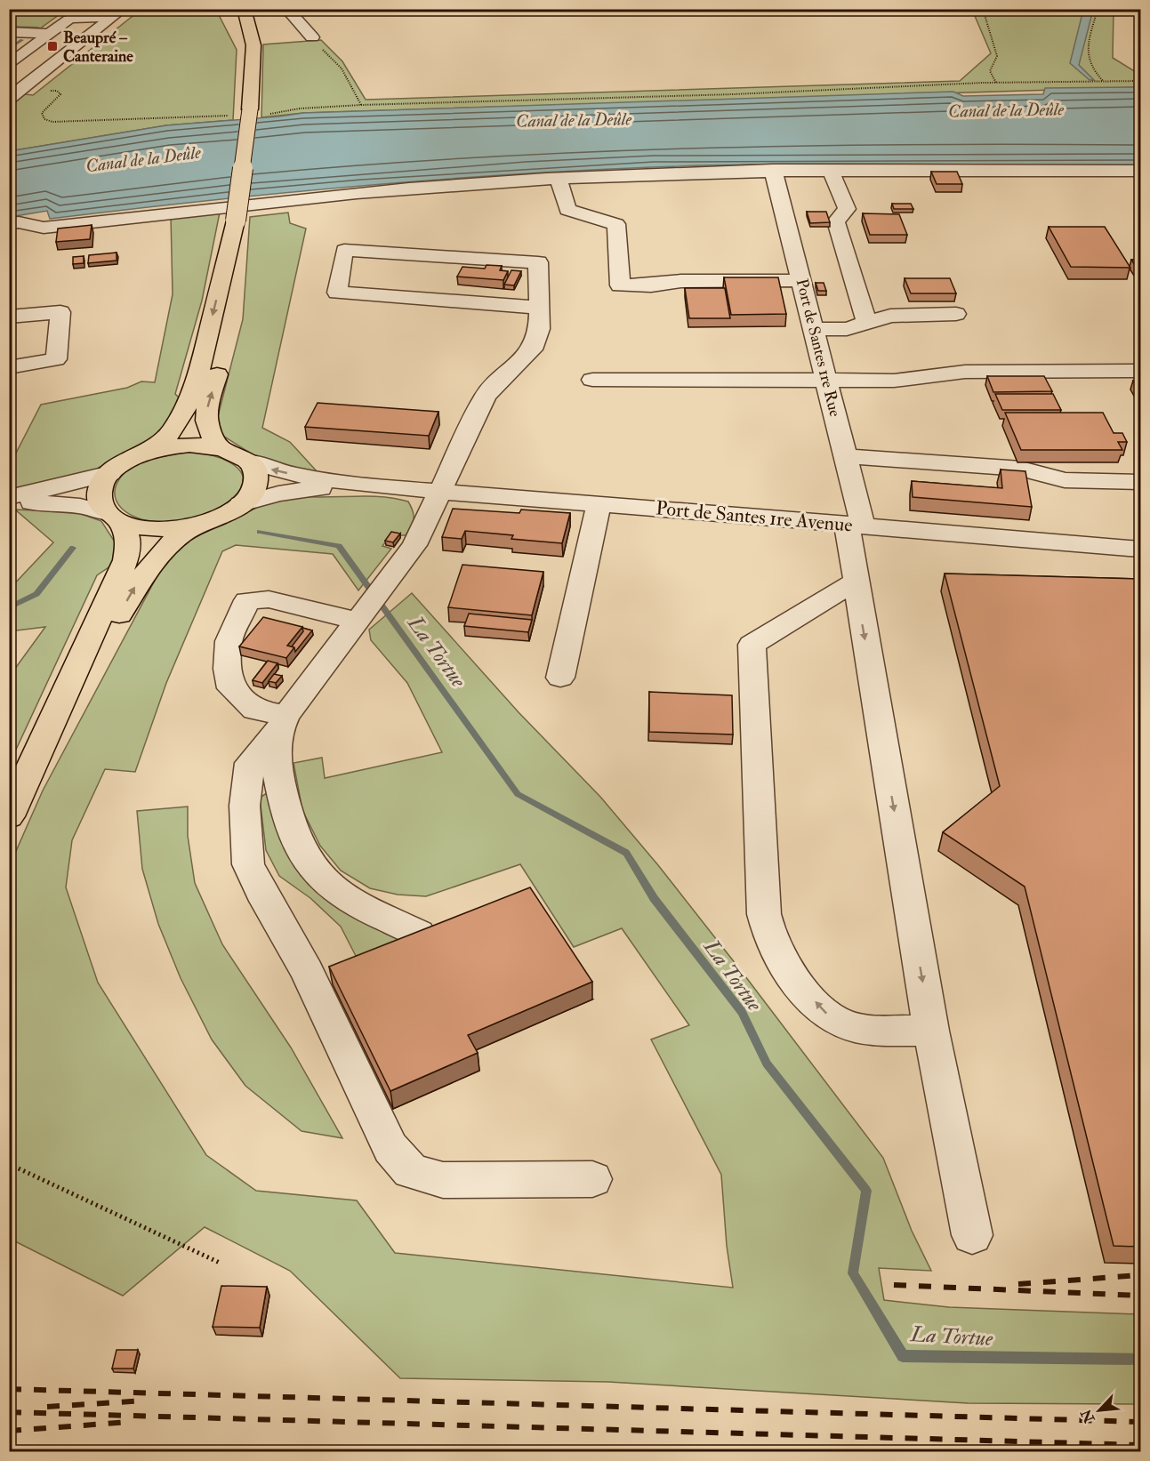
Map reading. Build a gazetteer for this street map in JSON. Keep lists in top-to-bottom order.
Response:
{
  "streets": {
    "street": ["Port de Santes 1re Rue", "Port de Santes 1re Avenue"]
  },
  "crossings": [
    ["Port de Santes 1re Rue", "Port de Santes 1re Avenue"]
  ],
  "one_way": ["Port de Santes 1re Rue"],
  "water": ["Canal de la Deûle", "La Tortue"],
  "places": {
    "transit": ["Beaupré – Canteraine"]
  },
  "north": "bottom left"
}
